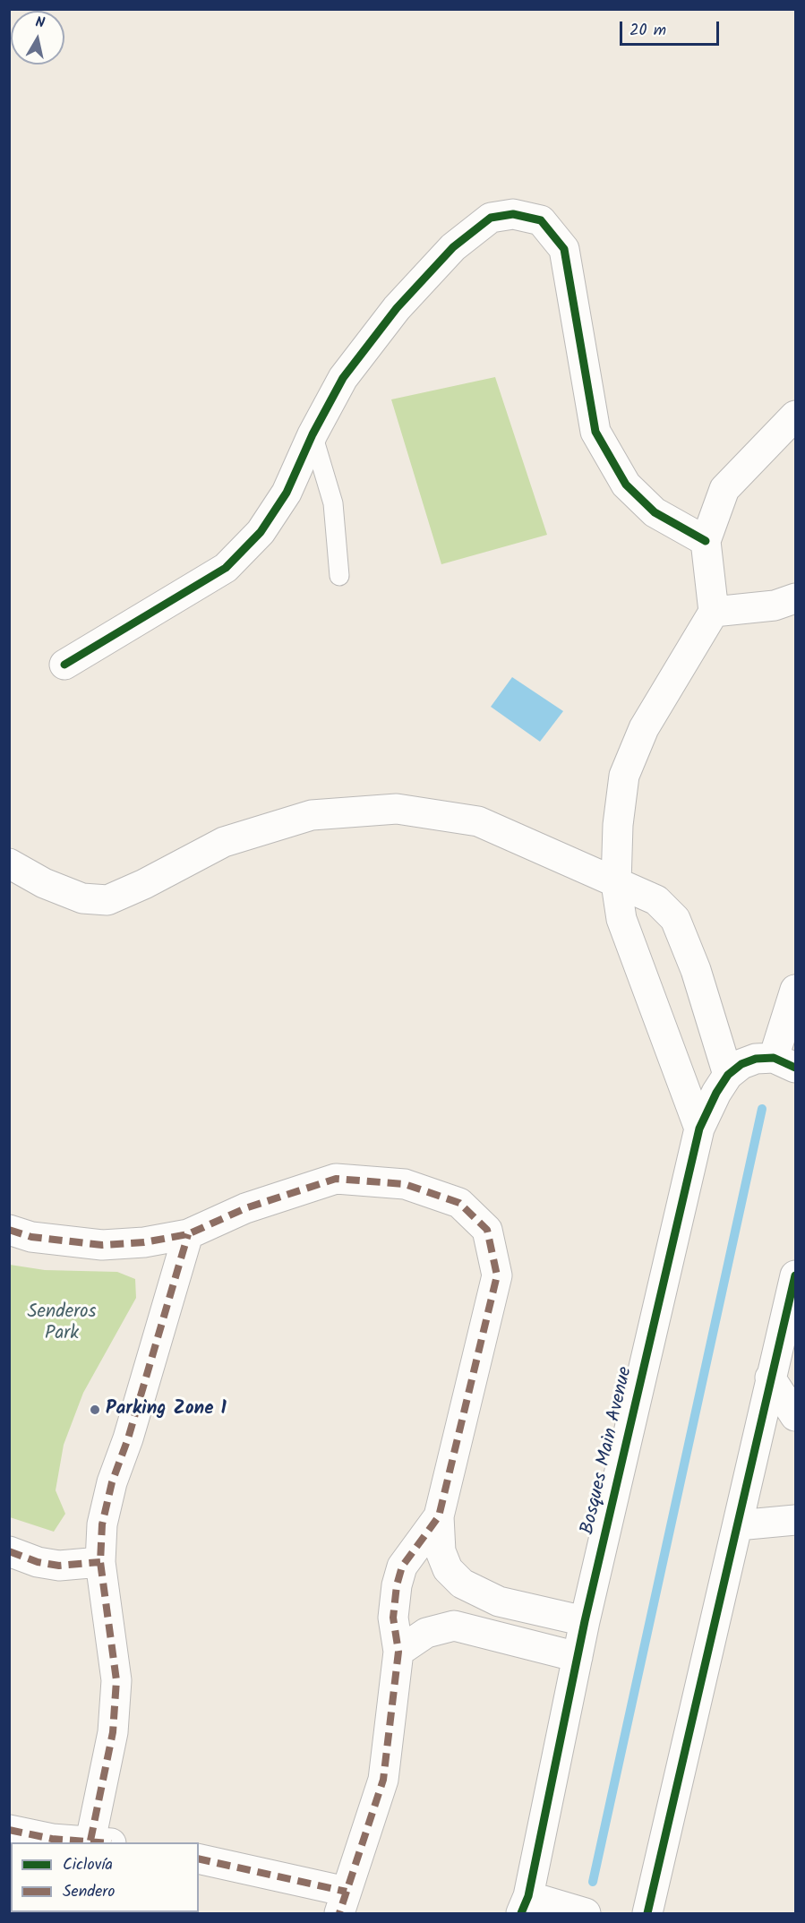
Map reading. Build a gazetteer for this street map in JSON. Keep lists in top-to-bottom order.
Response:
{
  "streets": {
    "street": ["Bosques Main Avenue"]
  },
  "parks": ["Senderos Park"],
  "places": ["Parking Zone 1"],
  "legend": ["Ciclovía", "Sendero"],
  "scale_bar": "20 m",
  "north": "top"
}
